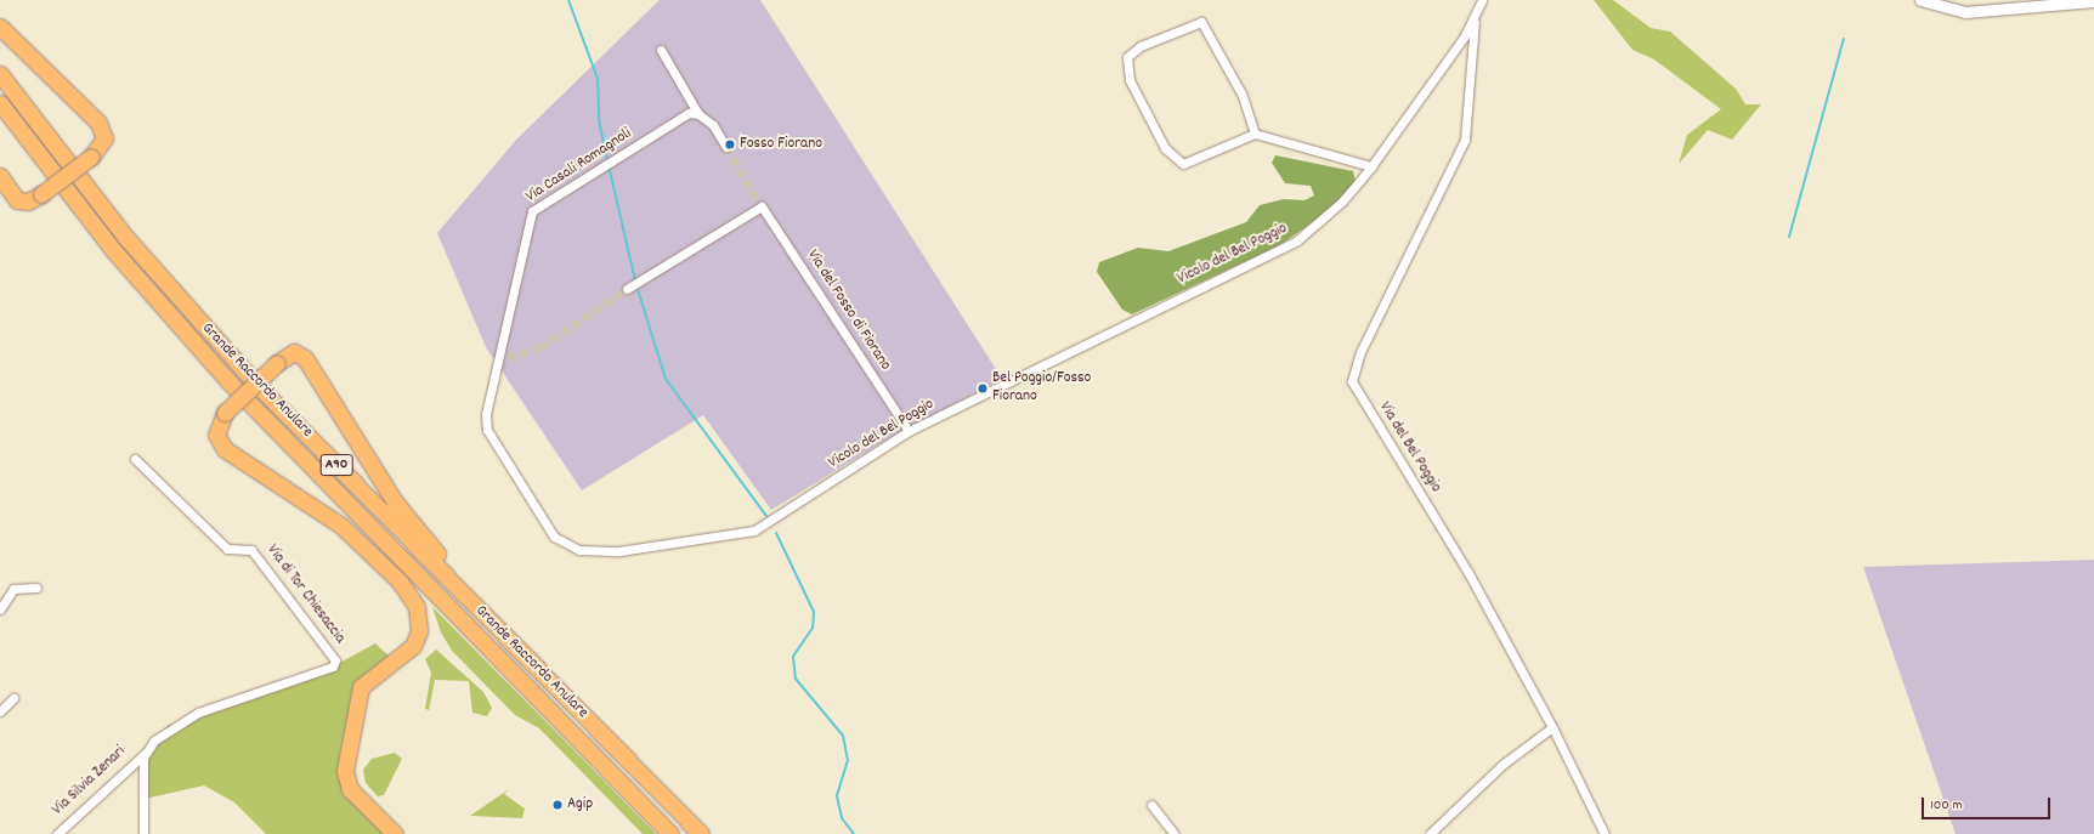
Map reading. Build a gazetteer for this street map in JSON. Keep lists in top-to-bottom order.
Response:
{
  "streets": {
    "highway": ["Grande Raccordo Anulare", "A90"],
    "street": [
      "Via Casali Romagnoli",
      "Vicolo del Bel Poggio",
      "Via del Fosso di Fiorano",
      "Via del Bel Poggio",
      "Via di Tor Chiesaccia",
      "Via Silvia Zenari"
    ]
  },
  "crossings": [
    ["Via Casali Romagnoli", "Vicolo del Bel Poggio"],
    ["Vicolo del Bel Poggio", "Via del Fosso di Fiorano"],
    ["Vicolo del Bel Poggio", "Via del Bel Poggio"],
    ["Via di Tor Chiesaccia", "Via Silvia Zenari"]
  ],
  "places": ["Fosso Fiorano", "Bel Poggio/Fosso Fiorano", "Agip"],
  "scale_bar": "100 m"
}
